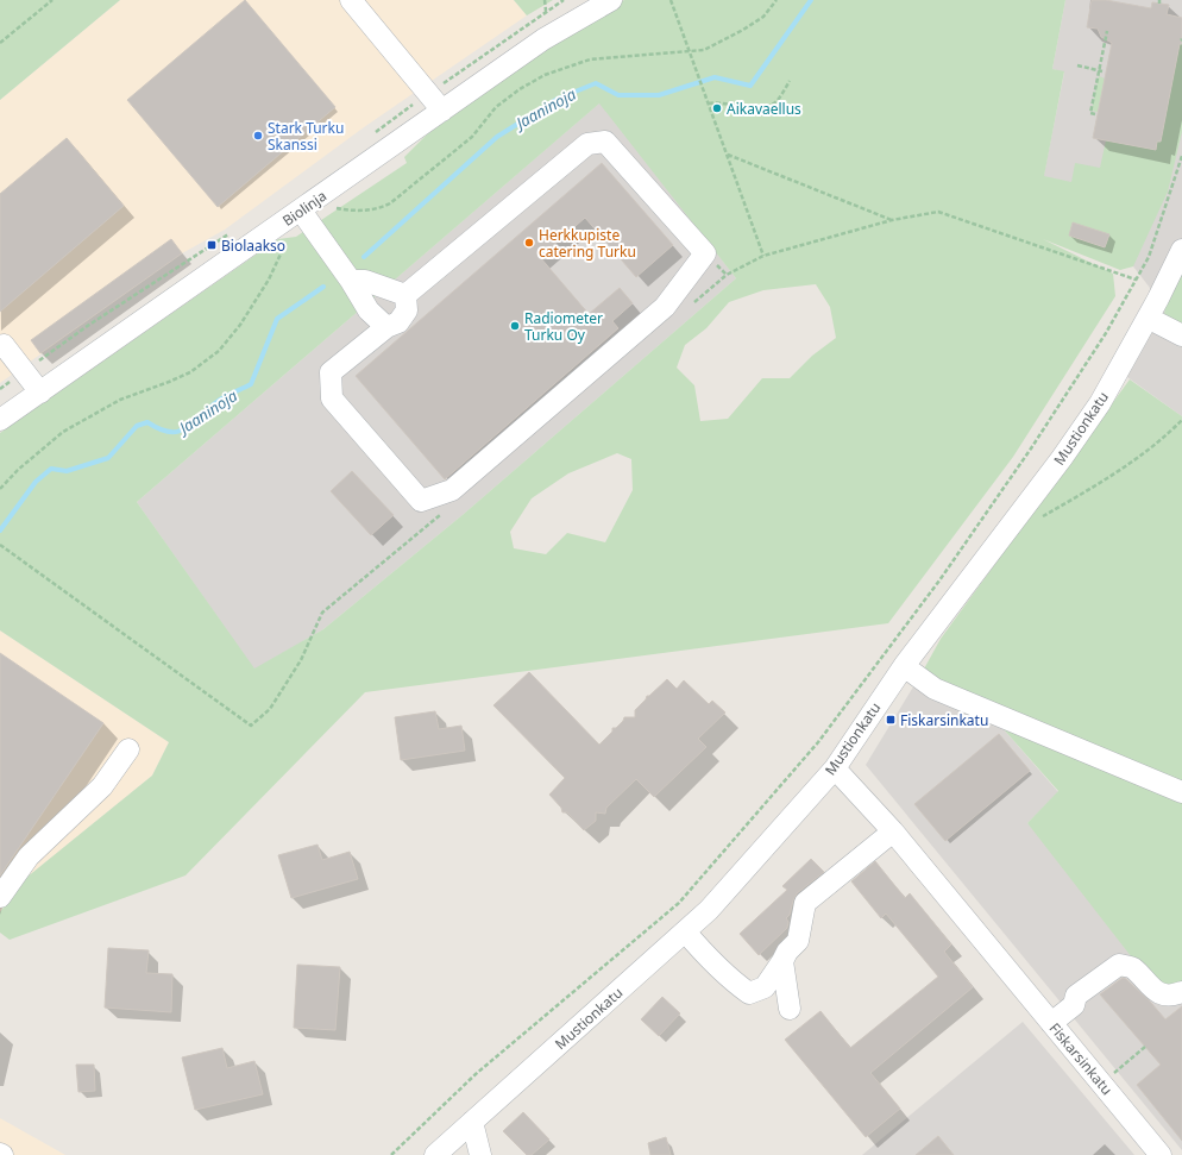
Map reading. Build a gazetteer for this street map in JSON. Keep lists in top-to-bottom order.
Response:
{
  "streets": {
    "street": ["Biolinja", "Mustionkatu", "Fiskarsinkatu"]
  },
  "crossings": [
    ["Mustionkatu", "Fiskarsinkatu"]
  ],
  "water": ["Jaaninoja"],
  "places": {
    "other": [
      "Aikavaellus",
      "Stark Turku Skanssi",
      "Herkkupiste catering Turku",
      "Radiometer Turku Oy"
    ],
    "transit": ["Biolaakso", "Fiskarsinkatu"]
  }
}
